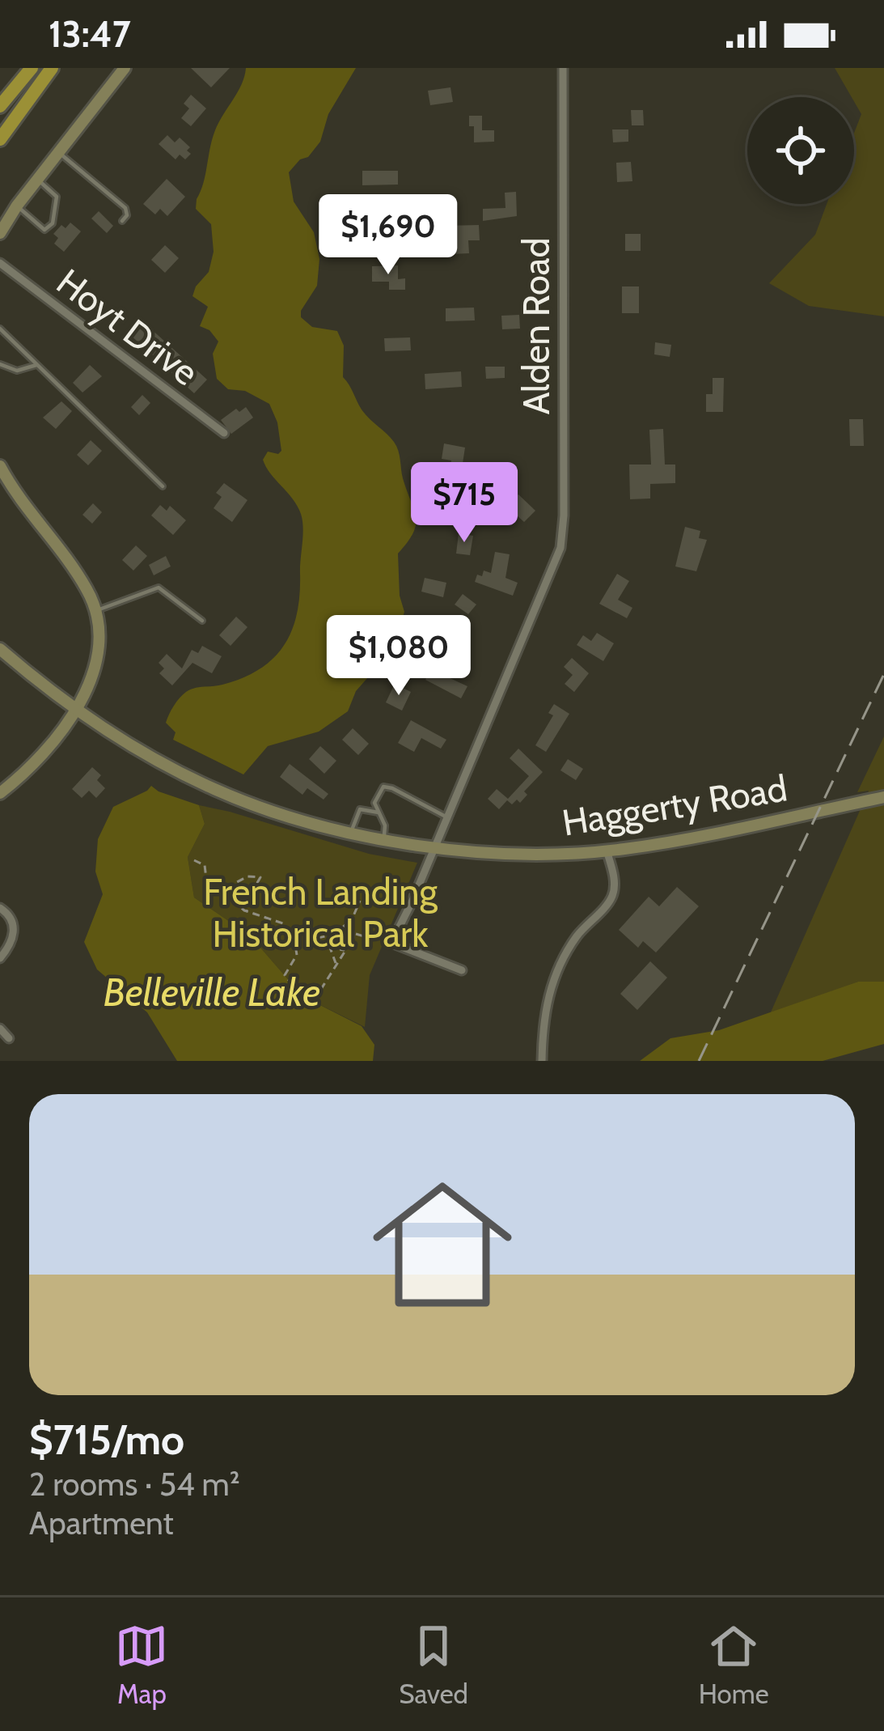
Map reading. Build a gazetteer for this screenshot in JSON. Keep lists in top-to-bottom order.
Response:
{
  "streets": {
    "main road": ["Haggerty Road"],
    "street": ["Alden Road", "Hoyt Drive"]
  },
  "crossings": [
    ["Alden Road", "Haggerty Road"]
  ],
  "water": ["Belleville Lake"],
  "parks": ["French Landing Historical Park"],
  "page": {
    "status": "13:47",
    "price": ["$1,690", "$715", "$1,080"],
    "list": [
      {
        "name": "$715/mo",
        "note": "2 rooms · 54 m² · Apartment"
      }
    ],
    "tabs": ["Map", "Saved", "Home"]
  }
}
